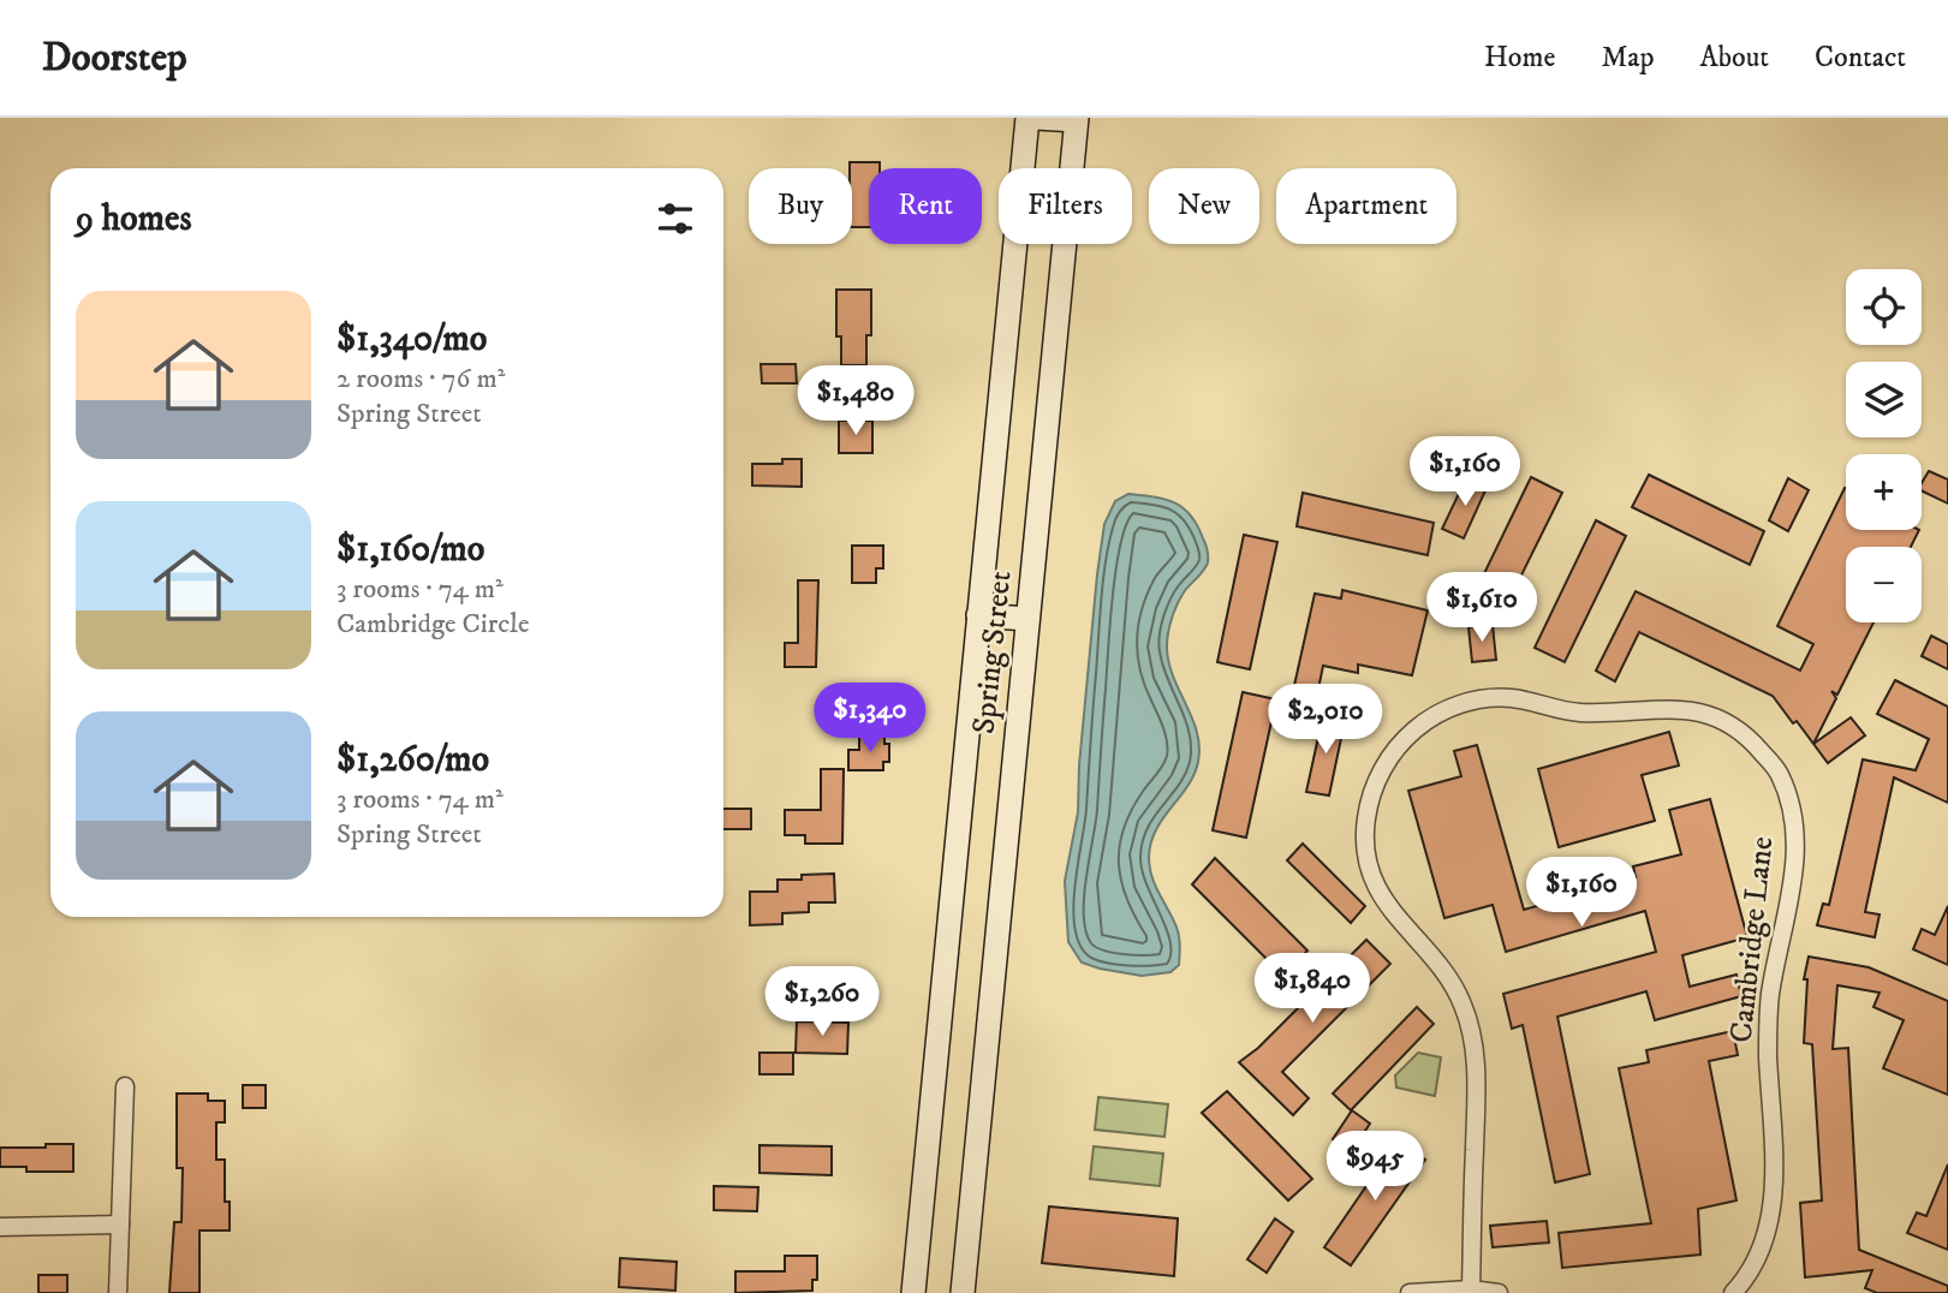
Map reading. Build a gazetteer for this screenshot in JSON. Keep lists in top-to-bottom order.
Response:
{
  "streets": {
    "main road": ["Spring Street"],
    "street": ["Cambridge Lane"]
  },
  "page": {
    "header": "Doorstep",
    "nav": [
      "Home",
      "Map",
      "About",
      "Contact"
    ],
    "chip": [
      "Buy",
      "Rent",
      "Filters",
      "New",
      "Apartment"
    ],
    "heading": "9 homes",
    "map_buttons": ["+", "−"],
    "list": [
      {
        "name": "$1,340/mo",
        "note": "2 rooms · 76 m² · Spring Street"
      },
      {
        "name": "$1,160/mo",
        "note": "3 rooms · 74 m² · Cambridge Circle"
      },
      {
        "name": "$1,260/mo",
        "note": "3 rooms · 74 m² · Spring Street"
      }
    ],
    "price": [
      "$1,480",
      "$1,160",
      "$1,610",
      "$1,340",
      "$2,010",
      "$1,160",
      "$1,840",
      "$1,260",
      "$945"
    ]
  }
}
